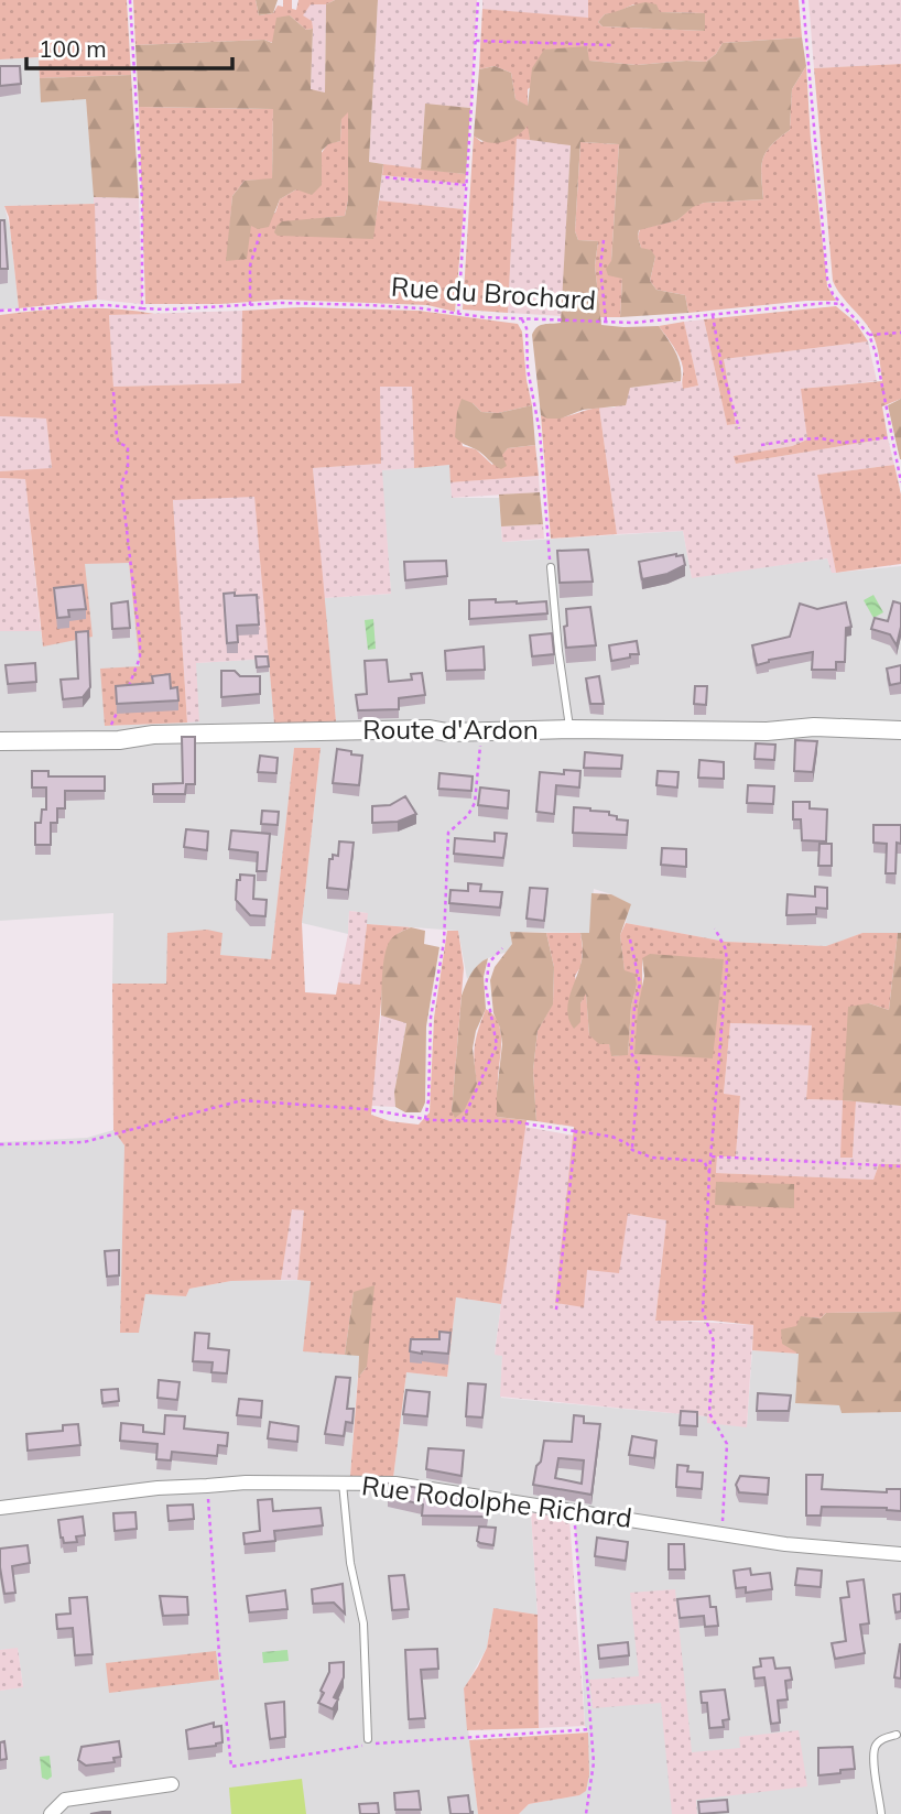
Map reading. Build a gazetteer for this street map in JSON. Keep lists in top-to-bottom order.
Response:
{
  "streets": {
    "street": ["Route d'Ardon", "Rue Rodolphe Richard"],
    "path": ["Rue du Brochard"]
  },
  "scale_bar": "100 m"
}
